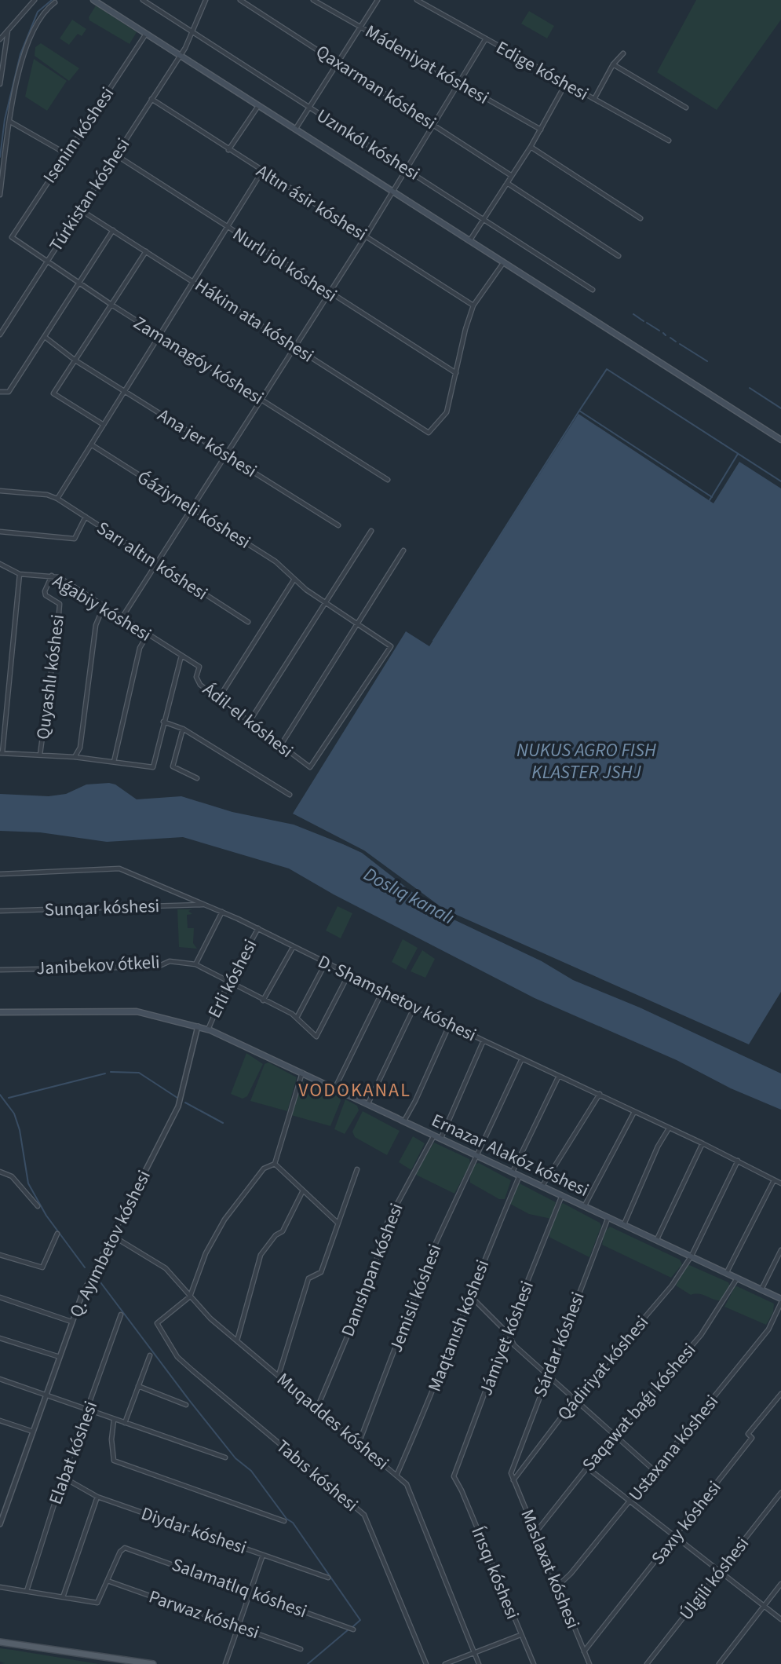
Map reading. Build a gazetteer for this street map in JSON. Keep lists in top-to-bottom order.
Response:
{
  "streets": {
    "main road": ["Ernazar Alakóz kóshesi"],
    "street": [
      "Mádeniyat kóshesi",
      "Edige kóshesi",
      "Qaxarman kóshesi",
      "Isenim kóshesi",
      "Uzınkól kóshesi",
      "Túrkistan kóshesi",
      "Altın ásir kóshesi",
      "Nurlı jol kóshesi",
      "Hákim ata kóshesi",
      "Zamanagóy kóshesi",
      "Ana jer kóshesi",
      "Ǵáziyneli kóshesi",
      "Sarı altın kóshesi",
      "Aǵabiy kóshesi",
      "Quyashlı kóshesi",
      "Ádil-el kóshesi",
      "Sunqar kóshesi",
      "Janibekov ótkeli",
      "Erli kóshesi",
      "D. Shamshetov kóshesi",
      "Q. Ayımbetov kóshesi",
      "Danıshpan kóshesi",
      "Jemisli kóshesi",
      "Maqtanısh kóshesi",
      "Jámiyet kóshesi",
      "Sárdar kóshesi",
      "Qádiriyat kóshesi",
      "Saqawat baǵı kóshesi",
      "Muqaddes kóshesi",
      "Ustaxana kóshesi",
      "Elabat kóshesi",
      "Tabıs kóshesi",
      "Saxıy kóshesi",
      "Diydar kóshesi",
      "Maslaxat kóshesi",
      "Írısqı kóshesi",
      "Úlgili kóshesi",
      "Salamatlıq kóshesi",
      "Parwaz kóshesi"
    ]
  },
  "crossings": [
    ["Isenim kóshesi", "Zamanagóy kóshesi"],
    ["Uzınkól kóshesi", "Túrkistan kóshesi"],
    ["Túrkistan kóshesi", "Altın ásir kóshesi"],
    ["Túrkistan kóshesi", "Nurlı jol kóshesi"],
    ["Túrkistan kóshesi", "Hákim ata kóshesi"],
    ["Túrkistan kóshesi", "Zamanagóy kóshesi"],
    ["Nurlı jol kóshesi", "Hákim ata kóshesi"],
    ["Ǵáziyneli kóshesi", "Ádil-el kóshesi"],
    ["Aǵabiy kóshesi", "Quyashlı kóshesi"],
    ["Aǵabiy kóshesi", "Ádil-el kóshesi"],
    ["Sunqar kóshesi", "D. Shamshetov kóshesi"],
    ["Erli kóshesi", "D. Shamshetov kóshesi"],
    ["Erli kóshesi", "Ernazar Alakóz kóshesi"],
    ["D. Shamshetov kóshesi", "Jemisli kóshesi"],
    ["D. Shamshetov kóshesi", "Qádiriyat kóshesi"],
    ["Ernazar Alakóz kóshesi", "Q. Ayımbetov kóshesi"],
    ["Ernazar Alakóz kóshesi", "Danıshpan kóshesi"],
    ["Ernazar Alakóz kóshesi", "Jemisli kóshesi"],
    ["Ernazar Alakóz kóshesi", "Maqtanısh kóshesi"],
    ["Ernazar Alakóz kóshesi", "Jámiyet kóshesi"],
    ["Ernazar Alakóz kóshesi", "Sárdar kóshesi"],
    ["Ernazar Alakóz kóshesi", "Qádiriyat kóshesi"],
    ["Ernazar Alakóz kóshesi", "Saqawat baǵı kóshesi"],
    ["Ernazar Alakóz kóshesi", "Ustaxana kóshesi"],
    ["Q. Ayımbetov kóshesi", "Muqaddes kóshesi"],
    ["Danıshpan kóshesi", "Muqaddes kóshesi"],
    ["Jemisli kóshesi", "Muqaddes kóshesi"],
    ["Maqtanısh kóshesi", "Muqaddes kóshesi"],
    ["Jámiyet kóshesi", "Írısqı kóshesi"],
    ["Sárdar kóshesi", "Maslaxat kóshesi"],
    ["Qádiriyat kóshesi", "Maslaxat kóshesi"],
    ["Saqawat baǵı kóshesi", "Maslaxat kóshesi"],
    ["Muqaddes kóshesi", "Tabıs kóshesi"],
    ["Ustaxana kóshesi", "Maslaxat kóshesi"],
    ["Elabat kóshesi", "Diydar kóshesi"],
    ["Saxıy kóshesi", "Maslaxat kóshesi"],
    ["Salamatlıq kóshesi", "Parwaz kóshesi"]
  ],
  "districts": ["VODOKANAL"],
  "water": ["NUKUS AGRO FISH KLASTER JSHJ", "Doslıq kanalı"]
}
